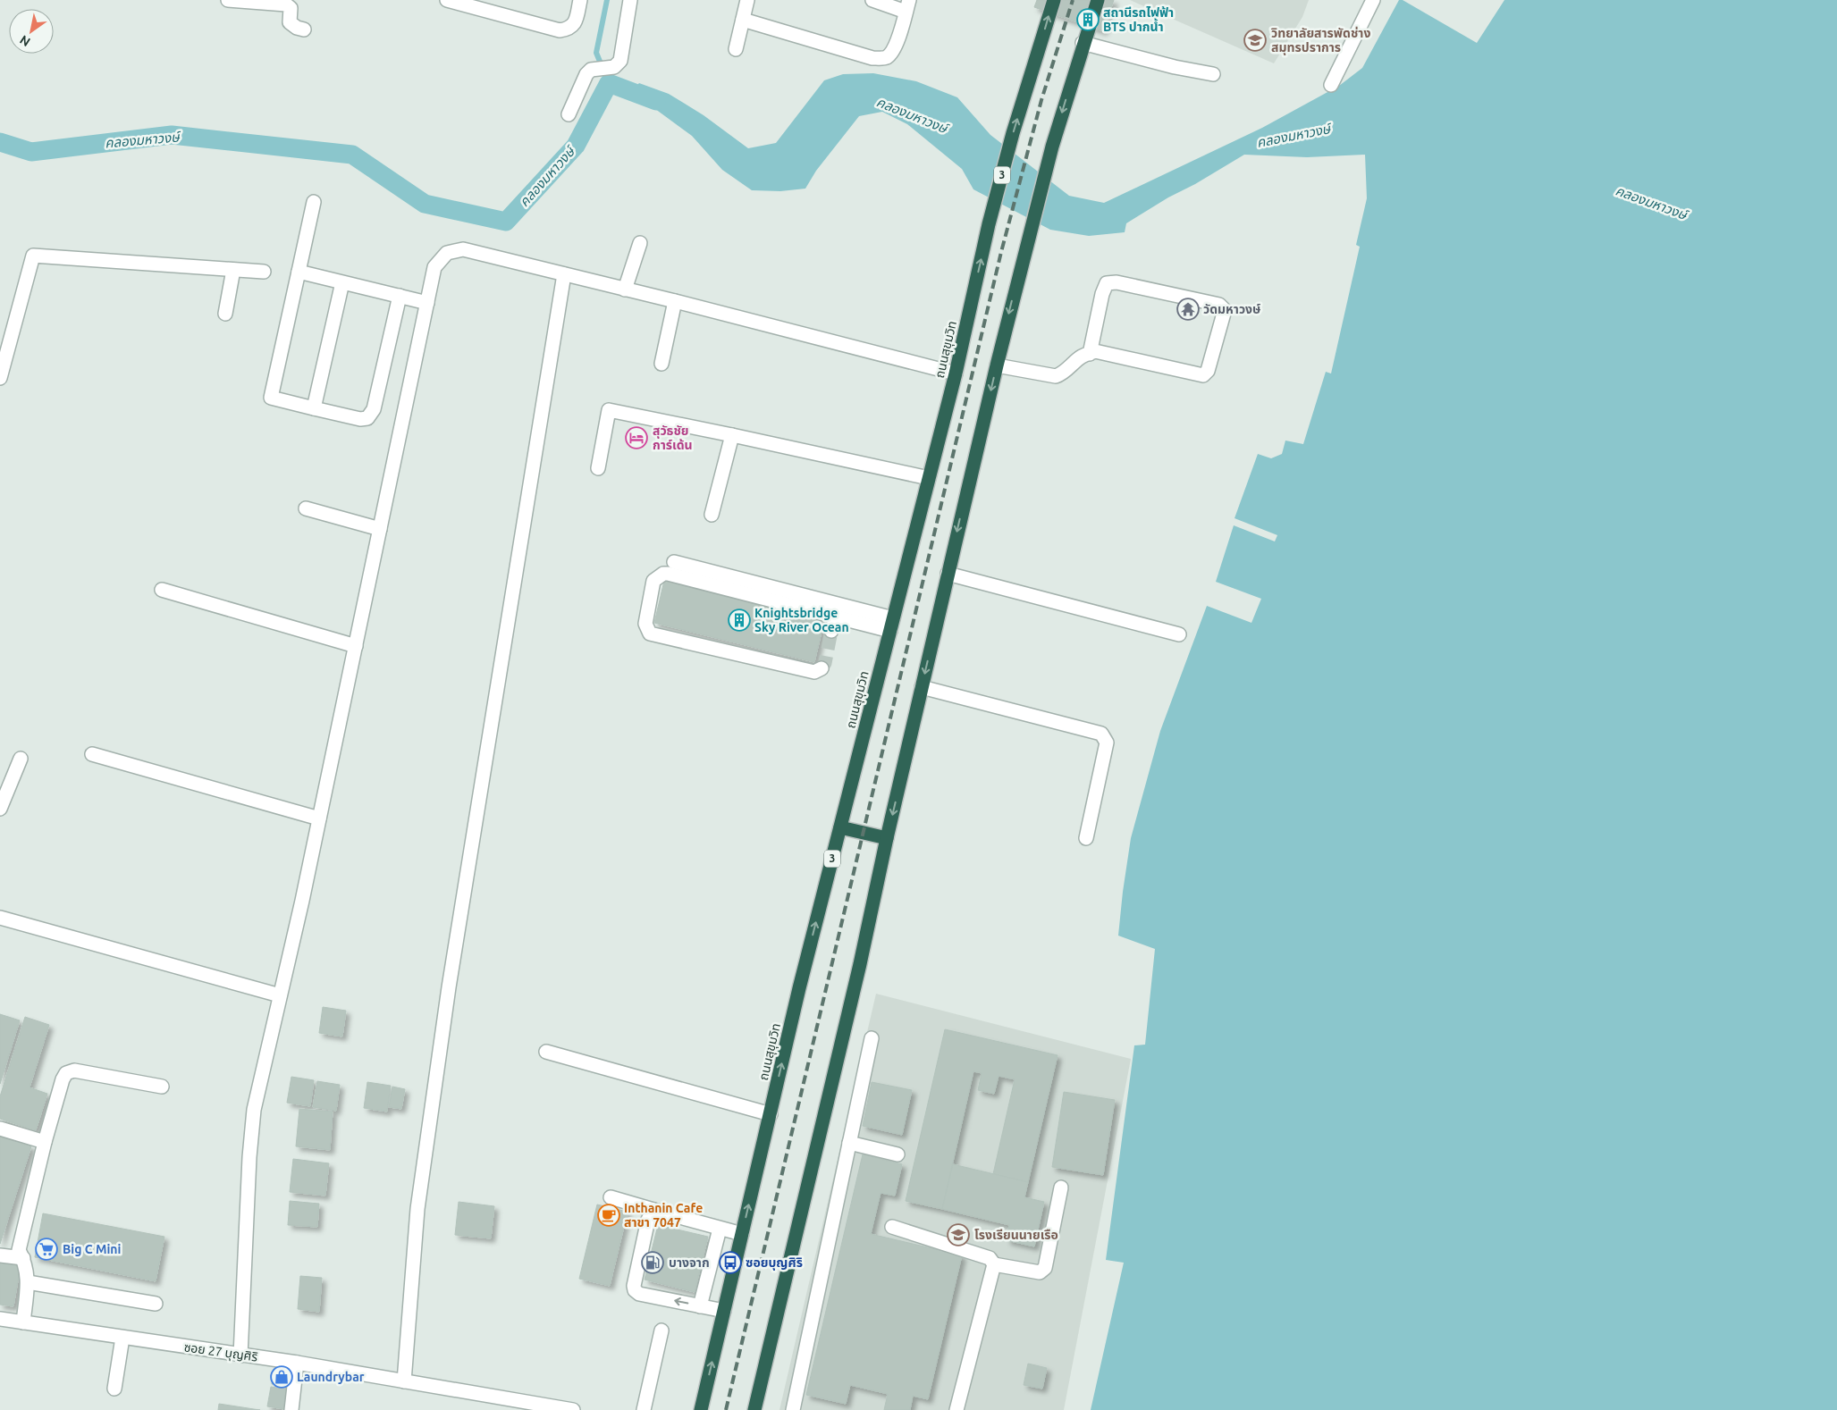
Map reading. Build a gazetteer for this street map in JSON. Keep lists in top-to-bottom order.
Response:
{
  "streets": {
    "highway": ["3", "ถนนสุขุมวิท"],
    "street": ["ซอย 27 บุญศิริ"]
  },
  "water": ["คลองมหาวงษ์"],
  "places": {
    "building": ["สถานีรถไฟฟ้า BTS ปากน้ำ", "Knightsbridge Sky River Ocean"],
    "school or university": ["วิทยาลัยสารพัดช่าง สมุทรปราการ", "โรงเรียนนายเรือ"],
    "temple": ["วัดมหาวงษ์"],
    "hotel": ["สุวัธชัย การ์เด้น"],
    "cafe": ["Inthanin Cafe สาขา 7047"],
    "supermarket": ["Big C Mini"],
    "fuel station": ["บางจาก"],
    "bus stop": ["ซอยบุญศิริ"],
    "shop": ["Laundrybar"]
  },
  "north": "bottom left"
}
